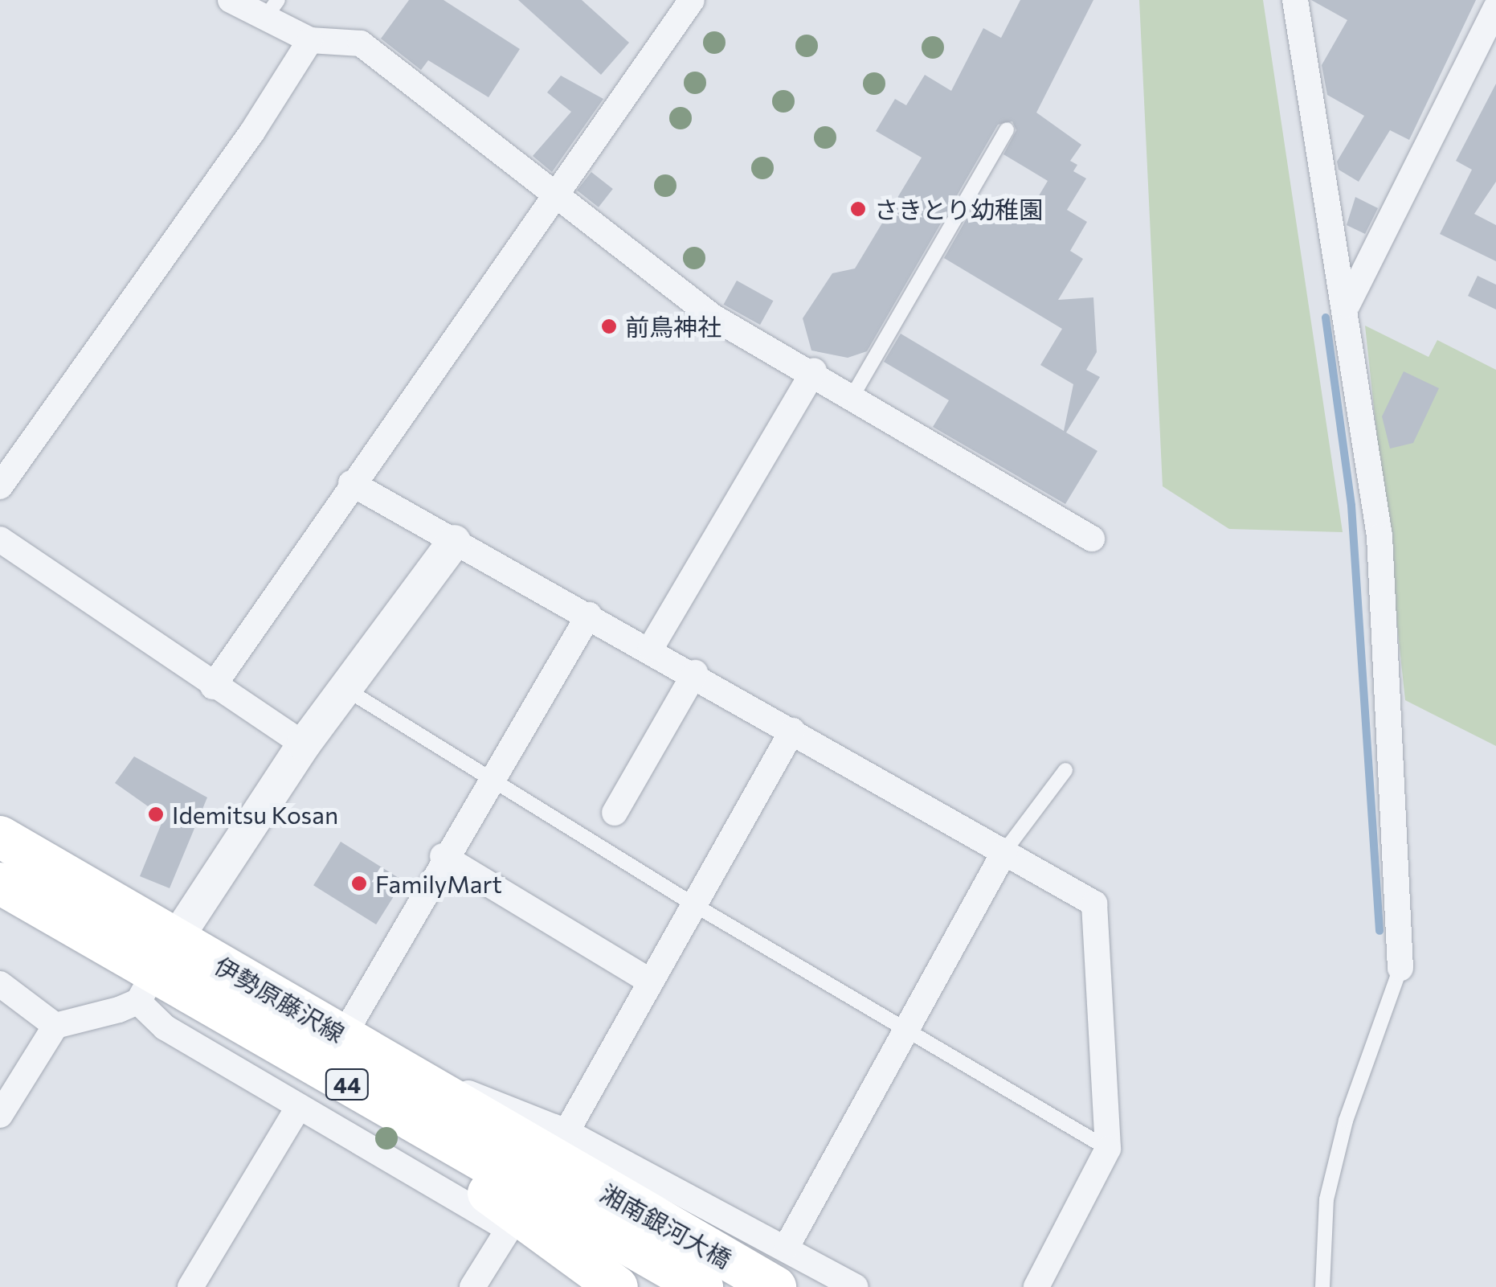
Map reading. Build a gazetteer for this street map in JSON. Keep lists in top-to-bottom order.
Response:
{
  "streets": {
    "main road": ["伊勢原藤沢線", "44", "湘南銀河大橋"]
  },
  "crossings": [
    ["伊勢原藤沢線", "湘南銀河大橋"]
  ],
  "places": [
    "さきとり幼稚園",
    "前鳥神社",
    "Idemitsu Kosan",
    "FamilyMart"
  ]
}
